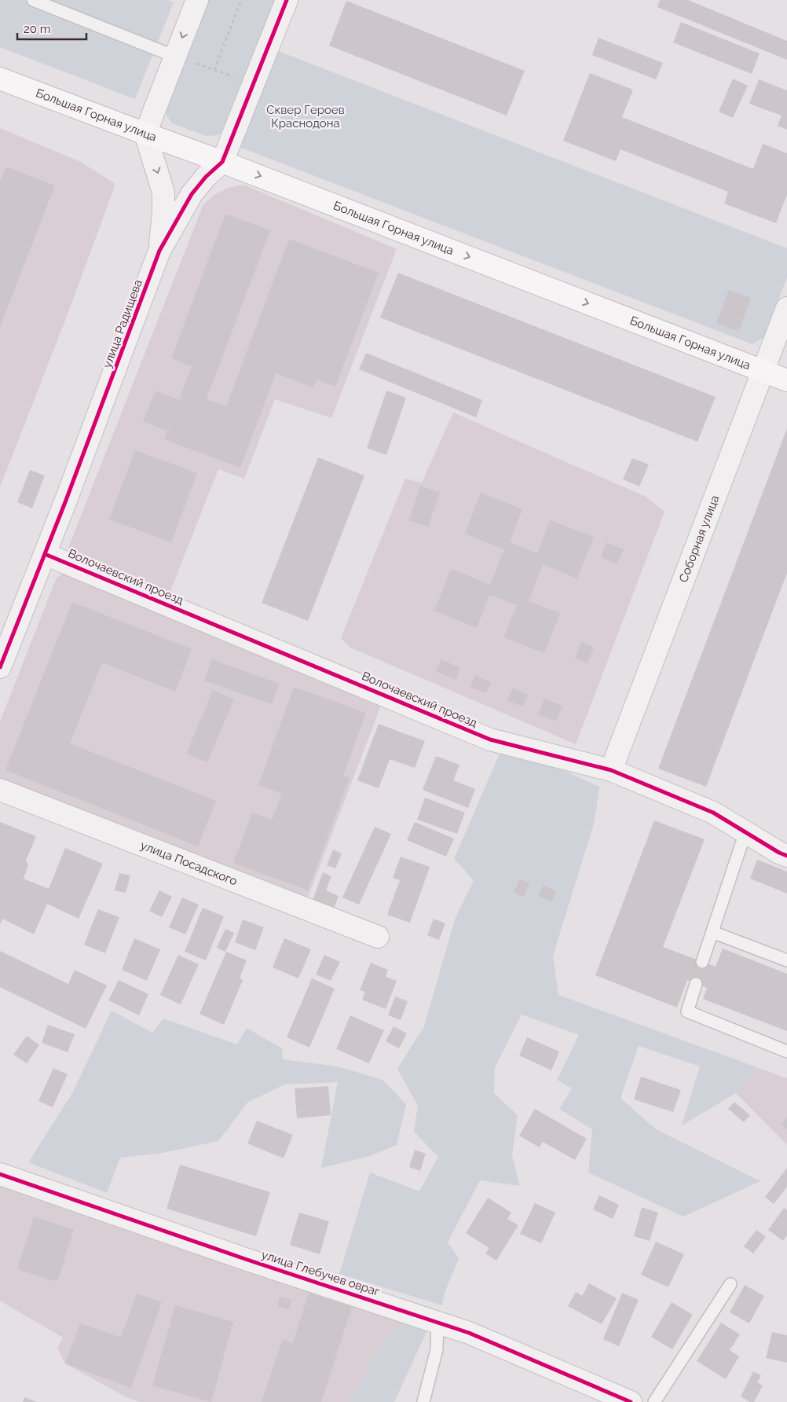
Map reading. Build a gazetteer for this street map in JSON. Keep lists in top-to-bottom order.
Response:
{
  "streets": {
    "main road": ["Большая Горная улица"],
    "street": [
      "улица Радищева",
      "Соборная улица",
      "Волочаевский проезд",
      "улица Посадского",
      "улица Глебучев овраг"
    ]
  },
  "crossings": [
    ["Большая Горная улица", "улица Радищева"],
    ["Большая Горная улица", "Соборная улица"],
    ["улица Радищева", "Волочаевский проезд"],
    ["Соборная улица", "Волочаевский проезд"]
  ],
  "one_way": ["Большая Горная улица"],
  "parks": ["Сквер Героев Краснодона"],
  "scale_bar": "20 m"
}
